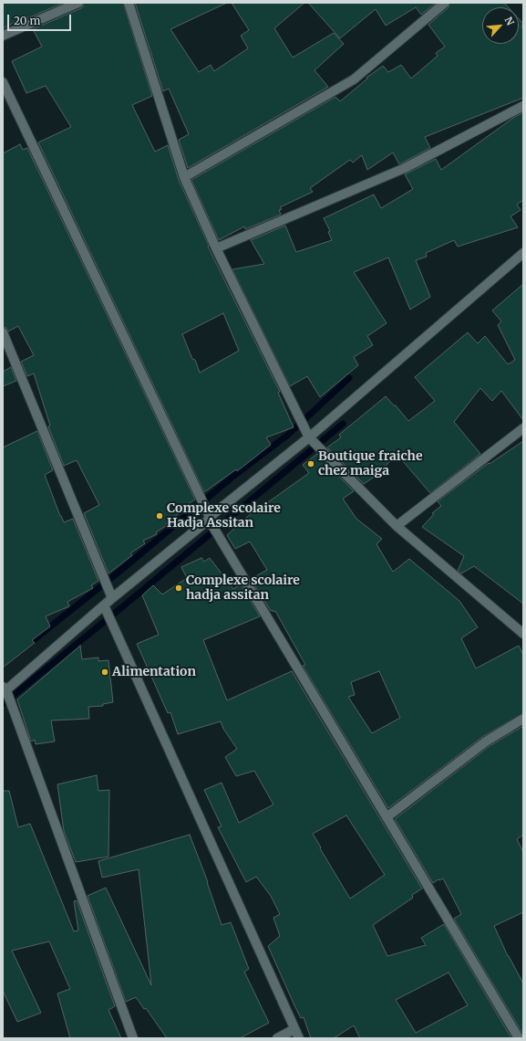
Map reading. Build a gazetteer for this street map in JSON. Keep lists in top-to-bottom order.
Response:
{
  "places": [
    "Boutique fraiche chez maiga",
    "Complexe scolaire Hadja Assitan",
    "Complexe scolaire hadja assitan",
    "Alimentation"
  ],
  "scale_bar": "20 m",
  "north": "top right"
}
